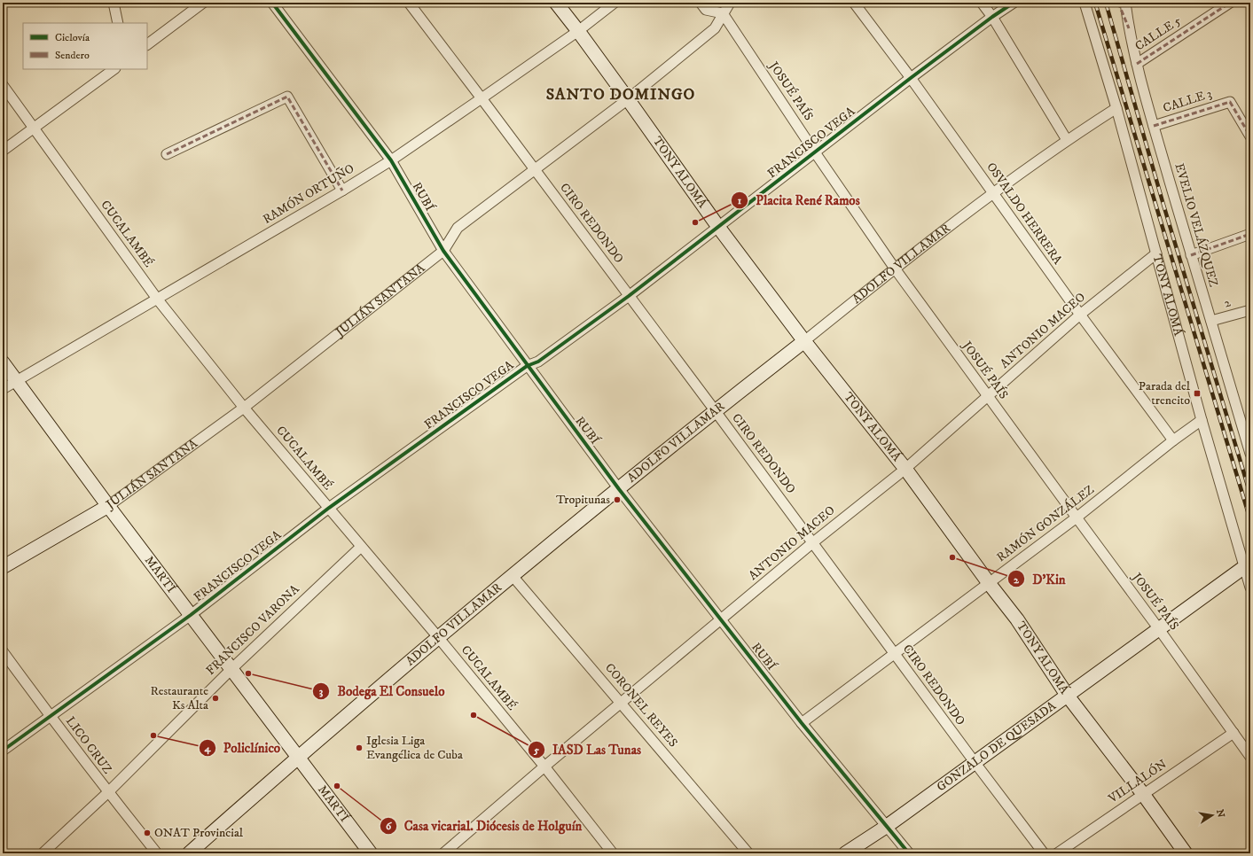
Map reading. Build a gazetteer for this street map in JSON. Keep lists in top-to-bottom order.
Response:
{
  "streets": {
    "street": [
      "CALLE 5",
      "JOSUÉ PAÍS",
      "CALLE 3",
      "FRANCISCO VEGA",
      "TONY ALOMÁ",
      "RAMÓN ORTUÑO",
      "RUBÍ",
      "OSVALDO HERRERA",
      "CIRO REDONDO",
      "EVELIO VELÁZQUEZ",
      "CUCALAMBÉ",
      "ADOLFO VILLAMAR",
      "JULIÁN SANTANA",
      "2",
      "ANTONIO MACEO",
      "RAMÓN GONZÁLEZ",
      "MARTÍ",
      "FRANCISCO VARONA",
      "CORONEL REYES",
      "LICO CRUZ",
      "GONZALO DE QUESADA",
      "VILLALÓN"
    ]
  },
  "crossings": [
    ["CALLE 5", "EVELIO VELÁZQUEZ"],
    ["JOSUÉ PAÍS", "FRANCISCO VEGA"],
    ["JOSUÉ PAÍS", "ADOLFO VILLAMAR"],
    ["JOSUÉ PAÍS", "JULIÁN SANTANA"],
    ["JOSUÉ PAÍS", "ANTONIO MACEO"],
    ["JOSUÉ PAÍS", "RAMÓN GONZÁLEZ"],
    ["JOSUÉ PAÍS", "GONZALO DE QUESADA"],
    ["JOSUÉ PAÍS", "VILLALÓN"],
    ["CALLE 3", "EVELIO VELÁZQUEZ"],
    ["FRANCISCO VEGA", "TONY ALOMÁ"],
    ["FRANCISCO VEGA", "RUBÍ"],
    ["FRANCISCO VEGA", "OSVALDO HERRERA"],
    ["FRANCISCO VEGA", "CIRO REDONDO"],
    ["FRANCISCO VEGA", "CUCALAMBÉ"],
    ["FRANCISCO VEGA", "MARTÍ"],
    ["FRANCISCO VEGA", "LICO CRUZ"],
    ["TONY ALOMÁ", "RAMÓN ORTUÑO"],
    ["TONY ALOMÁ", "ADOLFO VILLAMAR"],
    ["TONY ALOMÁ", "JULIÁN SANTANA"],
    ["TONY ALOMÁ", "ANTONIO MACEO"],
    ["TONY ALOMÁ", "RAMÓN GONZÁLEZ"],
    ["TONY ALOMÁ", "GONZALO DE QUESADA"],
    ["TONY ALOMÁ", "VILLALÓN"],
    ["RAMÓN ORTUÑO", "RUBÍ"],
    ["RAMÓN ORTUÑO", "CIRO REDONDO"],
    ["RAMÓN ORTUÑO", "CUCALAMBÉ"],
    ["RAMÓN ORTUÑO", "MARTÍ"],
    ["RUBÍ", "ADOLFO VILLAMAR"],
    ["RUBÍ", "JULIÁN SANTANA"],
    ["RUBÍ", "ANTONIO MACEO"],
    ["RUBÍ", "RAMÓN GONZÁLEZ"],
    ["RUBÍ", "GONZALO DE QUESADA"],
    ["OSVALDO HERRERA", "ADOLFO VILLAMAR"],
    ["OSVALDO HERRERA", "ANTONIO MACEO"],
    ["OSVALDO HERRERA", "RAMÓN GONZÁLEZ"],
    ["CIRO REDONDO", "ADOLFO VILLAMAR"],
    ["CIRO REDONDO", "JULIÁN SANTANA"],
    ["CIRO REDONDO", "ANTONIO MACEO"],
    ["CIRO REDONDO", "RAMÓN GONZÁLEZ"],
    ["CIRO REDONDO", "GONZALO DE QUESADA"],
    ["EVELIO VELÁZQUEZ", "2"],
    ["CUCALAMBÉ", "ADOLFO VILLAMAR"],
    ["CUCALAMBÉ", "JULIÁN SANTANA"],
    ["CUCALAMBÉ", "ANTONIO MACEO"],
    ["CUCALAMBÉ", "FRANCISCO VARONA"],
    ["ADOLFO VILLAMAR", "MARTÍ"],
    ["ADOLFO VILLAMAR", "CORONEL REYES"],
    ["JULIÁN SANTANA", "MARTÍ"],
    ["ANTONIO MACEO", "CORONEL REYES"],
    ["MARTÍ", "FRANCISCO VARONA"],
    ["FRANCISCO VARONA", "LICO CRUZ"]
  ],
  "districts": ["SANTO DOMINGO"],
  "places": {
    "other": [
      "Placita René Ramos",
      "Tropitunas",
      "D’Kin",
      "Bodega El Consuelo",
      "Restaurante Ks Alta",
      "IASD Las Tunas",
      "Policlínico",
      "Iglesia Liga Evangélica de Cuba",
      "Casa vicarial. Diócesis de Holguín",
      "ONAT Provincial"
    ],
    "transit": ["Parada del trencito"]
  },
  "legend": ["Ciclovía", "Sendero"],
  "north": "right"
}
